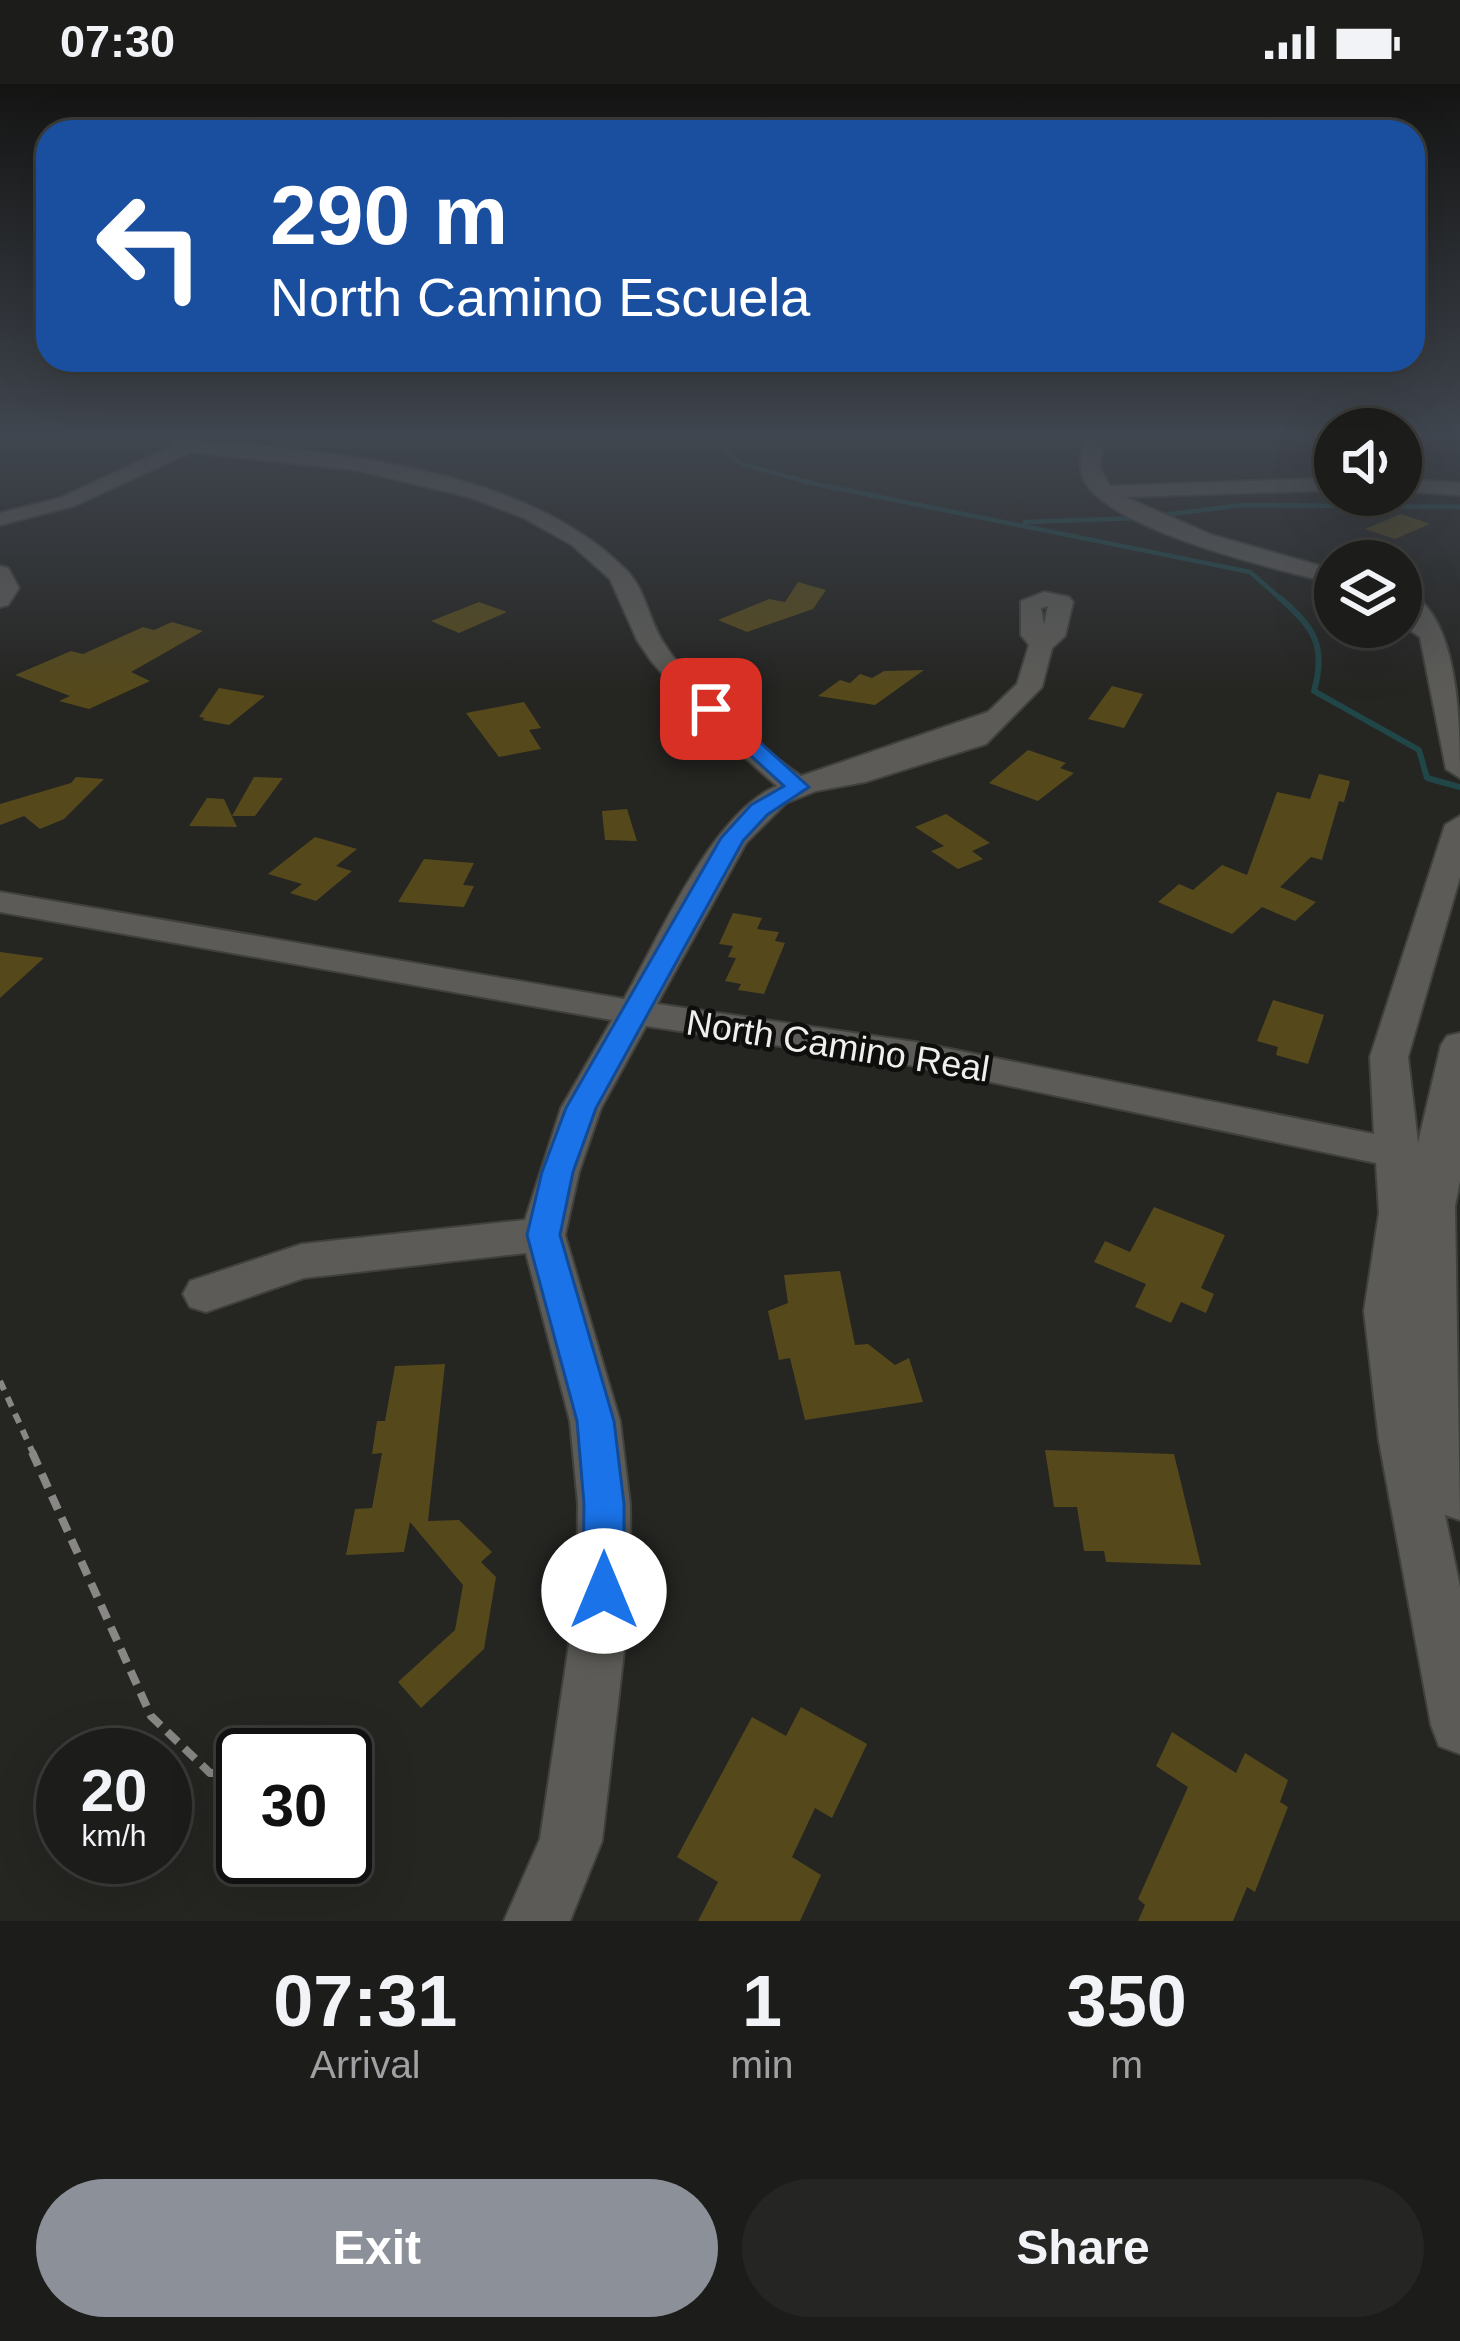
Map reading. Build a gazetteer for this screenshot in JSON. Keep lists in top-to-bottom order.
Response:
{
  "streets": {
    "street": ["North Camino Real"]
  },
  "page": {
    "status": "07:30",
    "turn": ["290 m", "North Camino Escuela"],
    "speed": "20 km/h",
    "limit": "30",
    "eta": [
      "07:31",
      "Arrival",
      "1",
      "min",
      "350",
      "m"
    ],
    "buttons": ["Exit", "Share"]
  }
}
